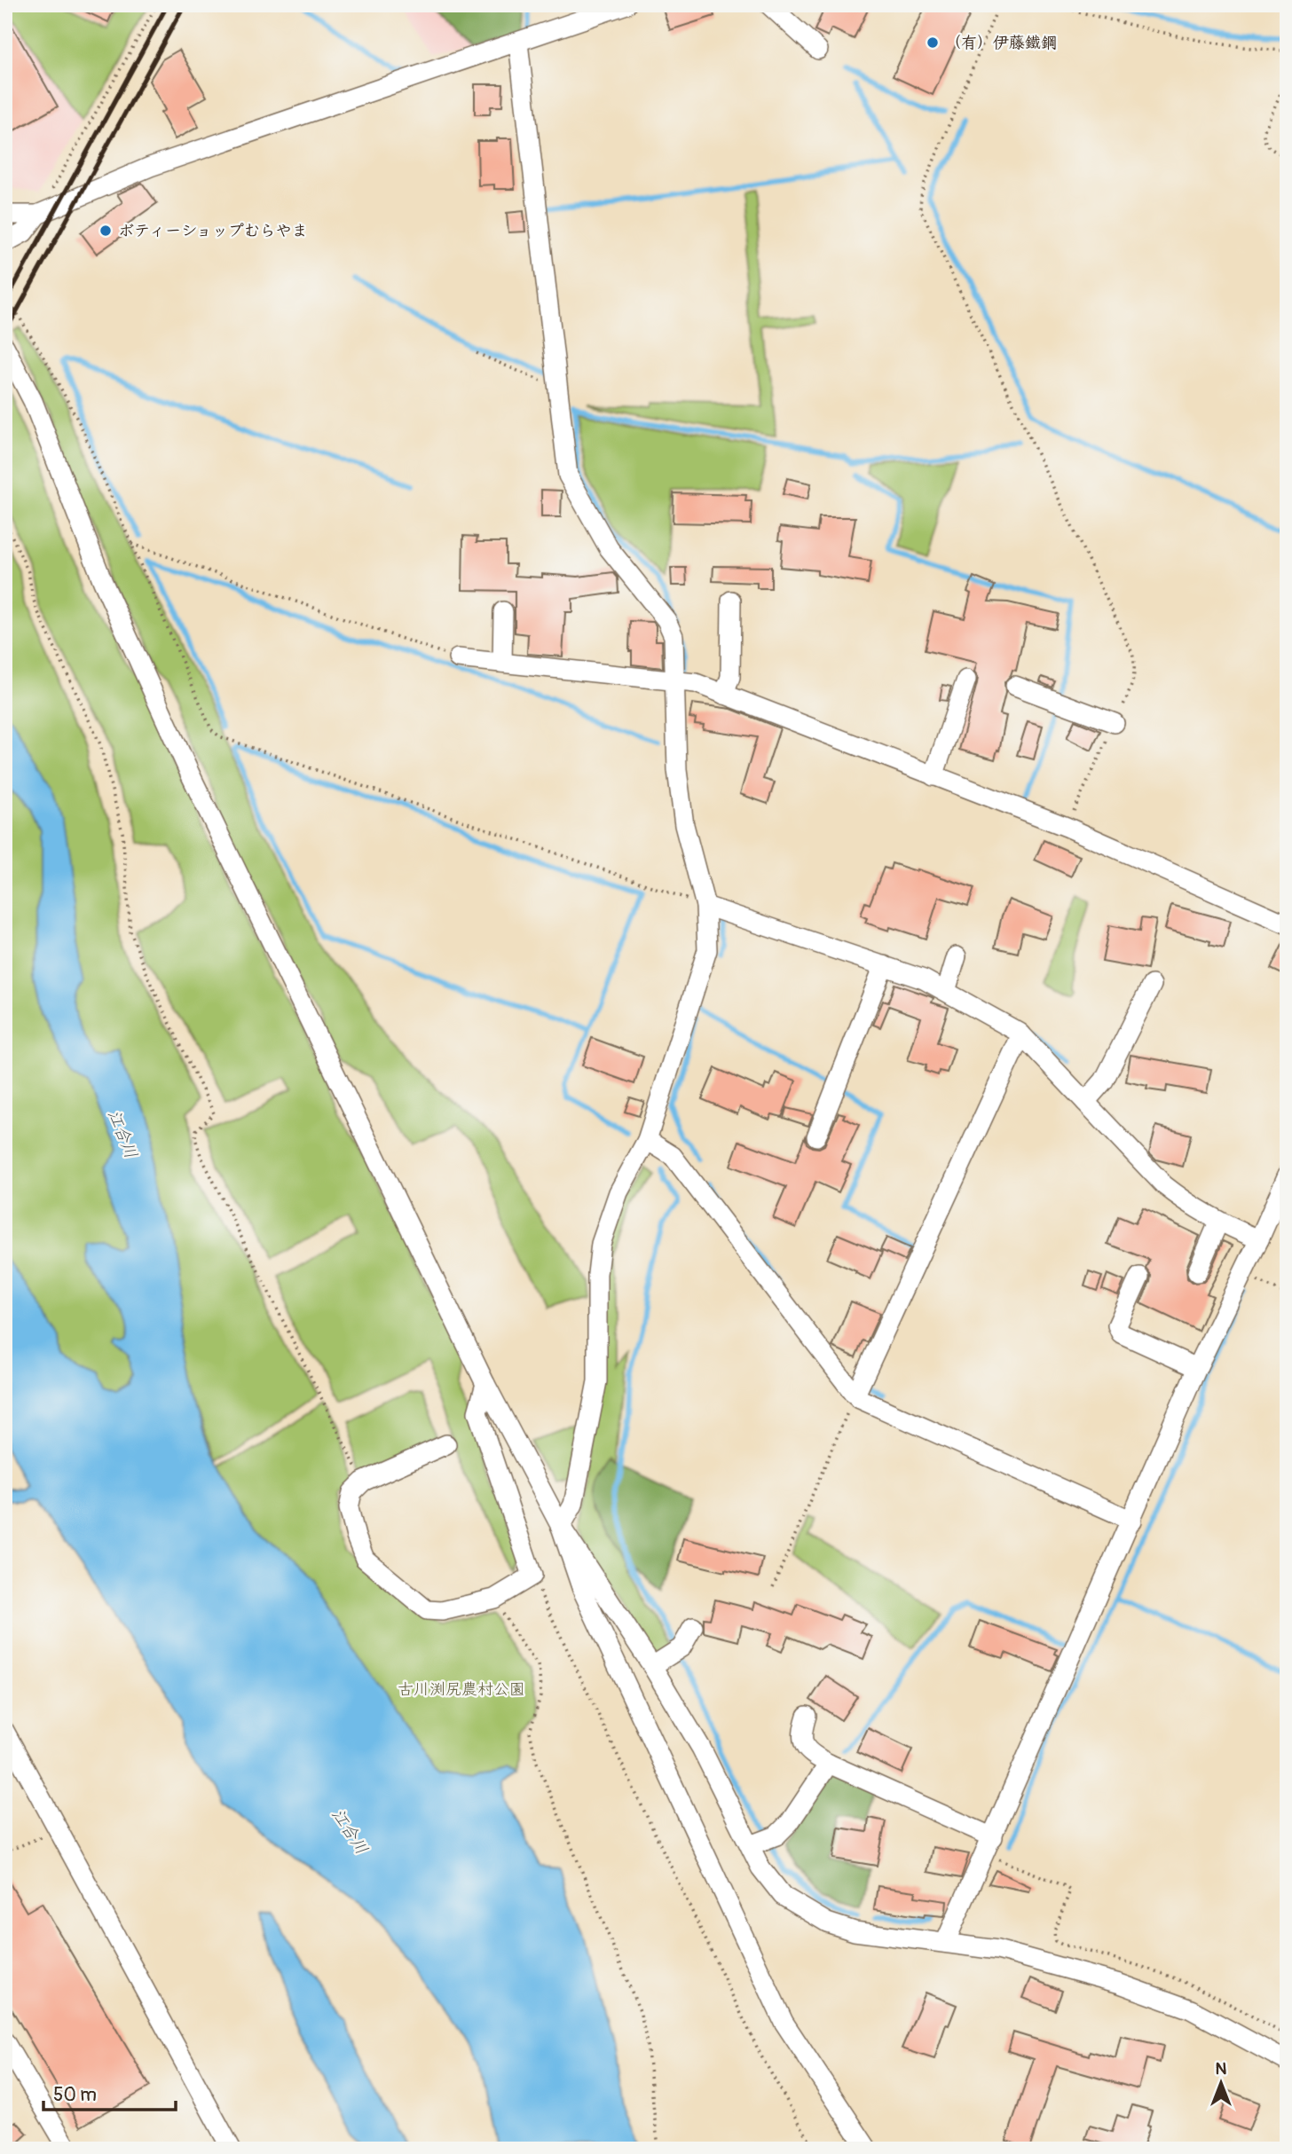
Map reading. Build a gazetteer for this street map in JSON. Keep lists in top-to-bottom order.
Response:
{
  "water": ["江合川"],
  "parks": ["古川渕尻農村公園"],
  "places": ["（有）伊藤鐵鋼", "ボティーショップむらやま"],
  "scale_bar": "50 m",
  "north": "top"
}
